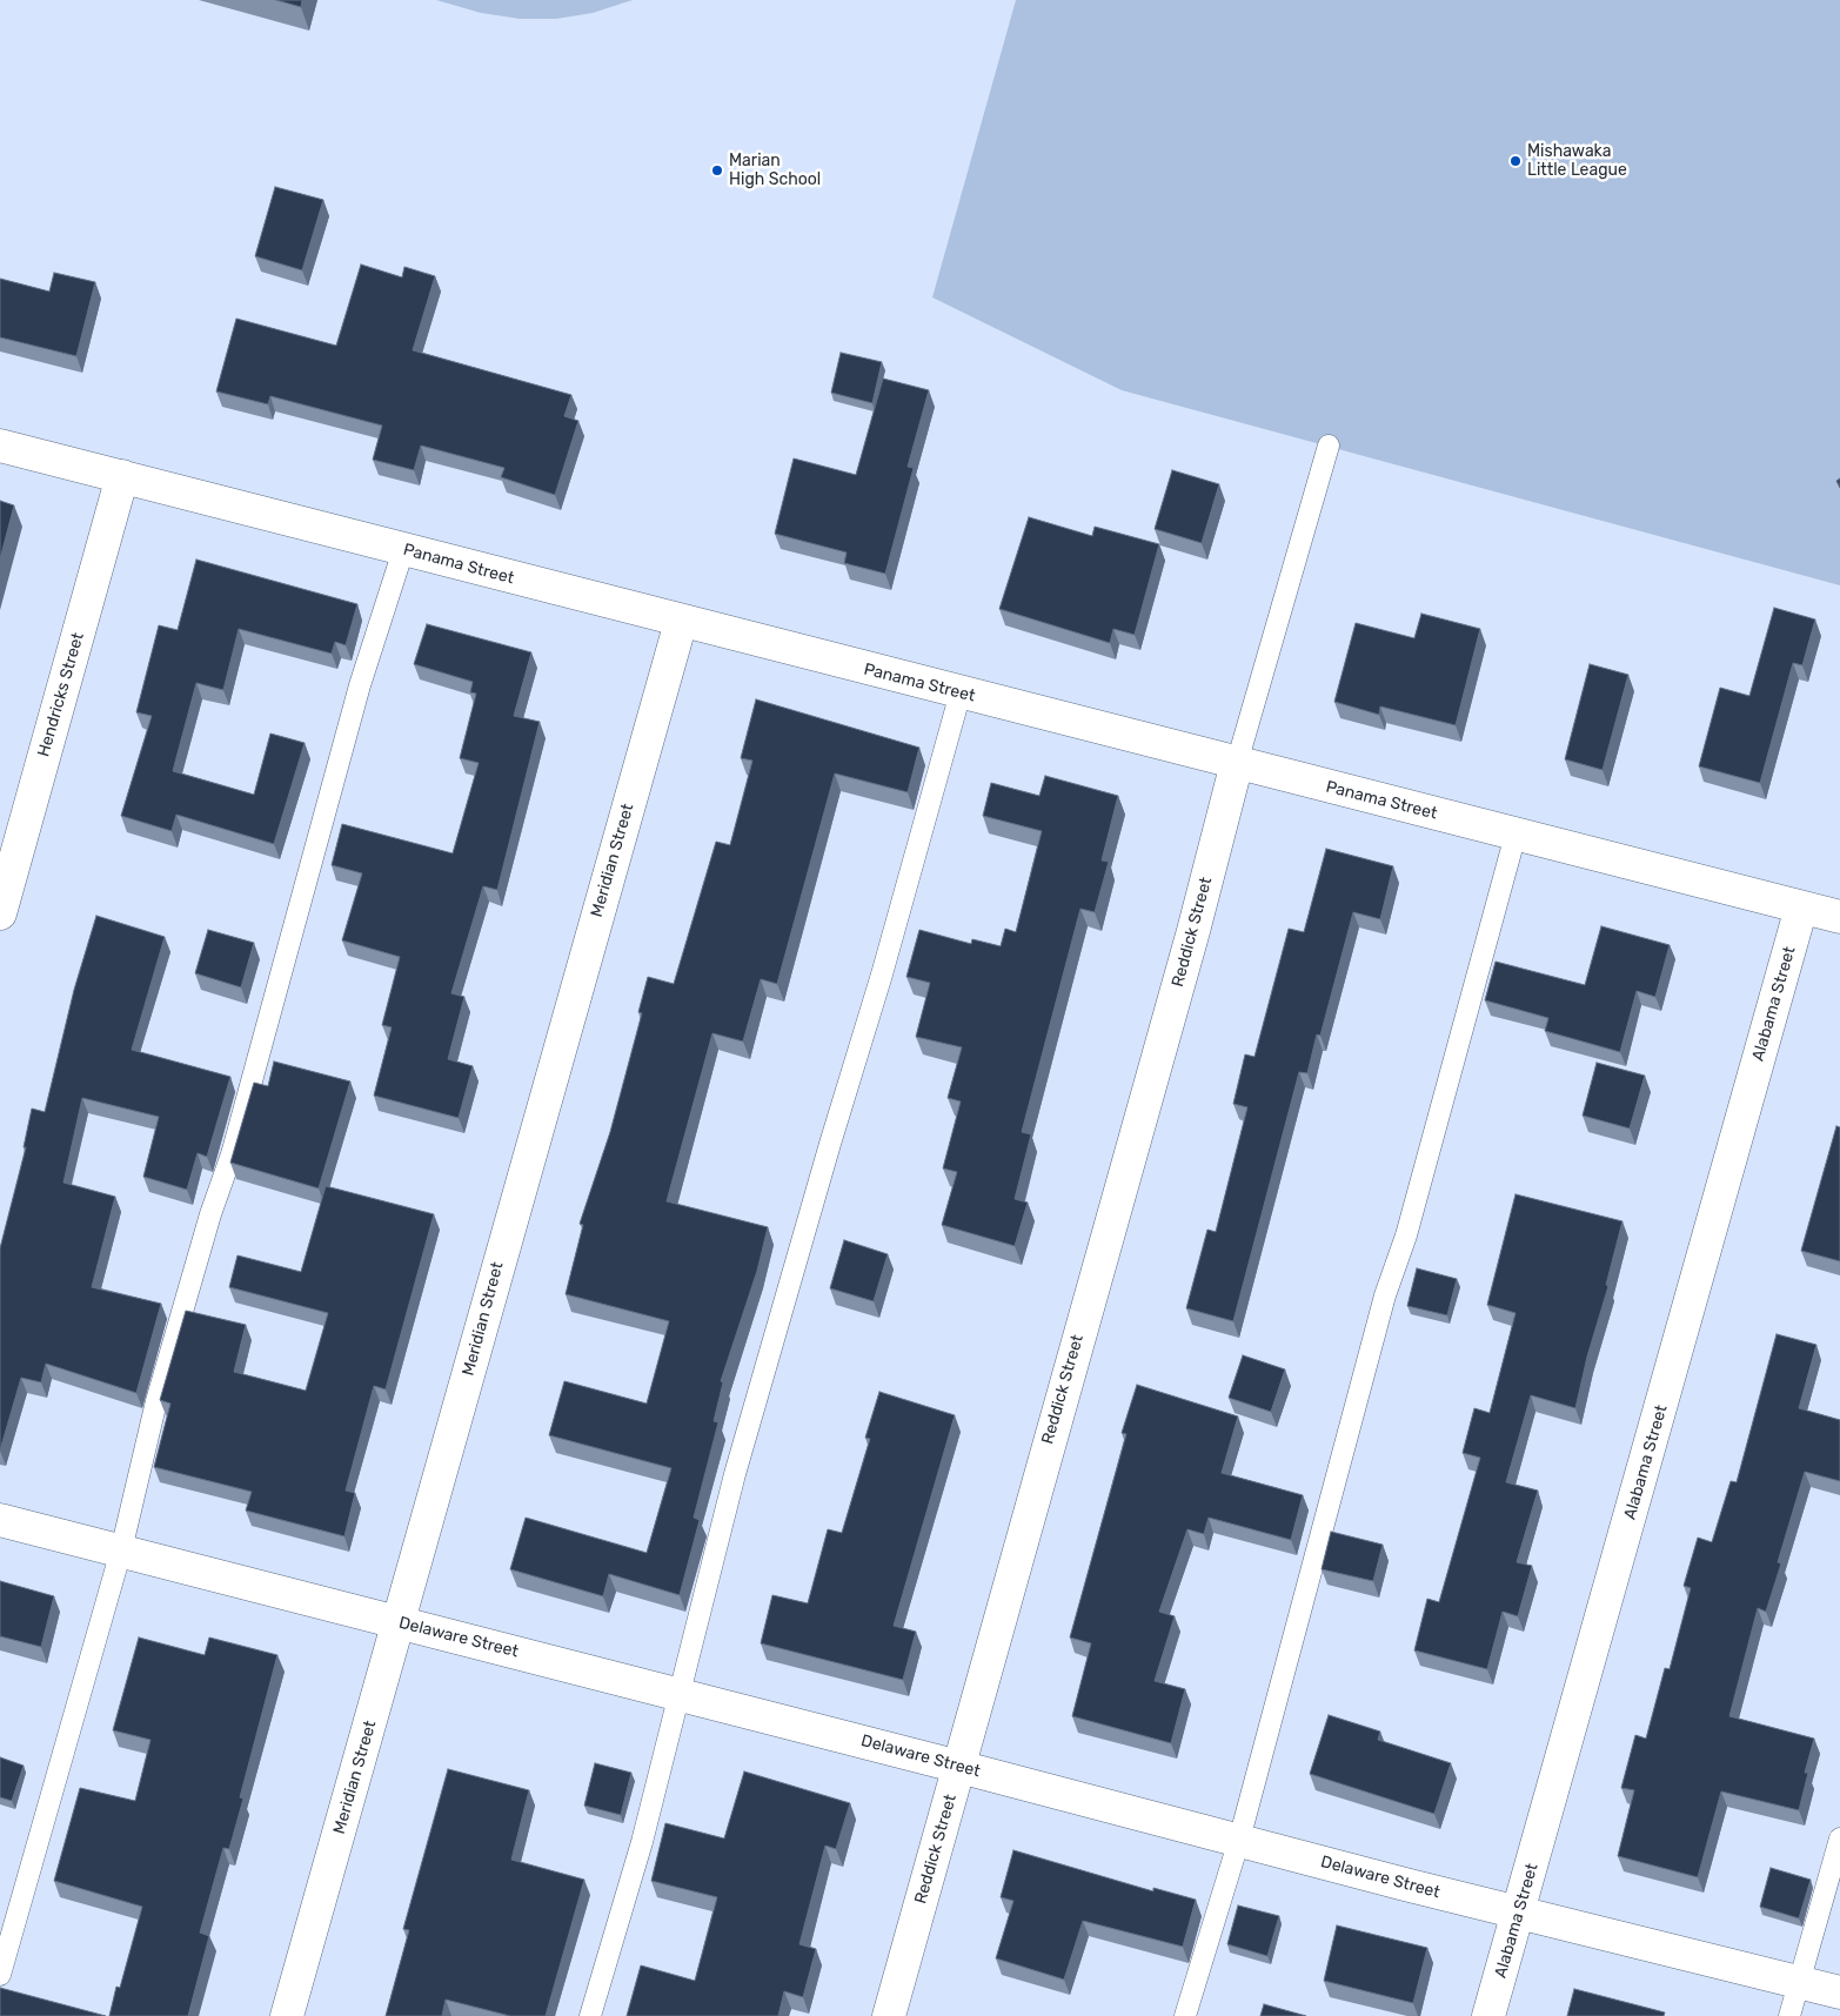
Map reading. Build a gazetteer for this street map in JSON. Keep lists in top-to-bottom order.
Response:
{
  "streets": {
    "street": [
      "Panama Street",
      "Hendricks Street",
      "Meridian Street",
      "Reddick Street",
      "Alabama Street",
      "Delaware Street"
    ]
  },
  "crossings": [
    ["Panama Street", "Hendricks Street"],
    ["Panama Street", "Meridian Street"],
    ["Panama Street", "Reddick Street"],
    ["Panama Street", "Alabama Street"],
    ["Meridian Street", "Delaware Street"],
    ["Reddick Street", "Delaware Street"],
    ["Alabama Street", "Delaware Street"]
  ],
  "places": ["Mishawaka Little League", "Marian High School"]
}
